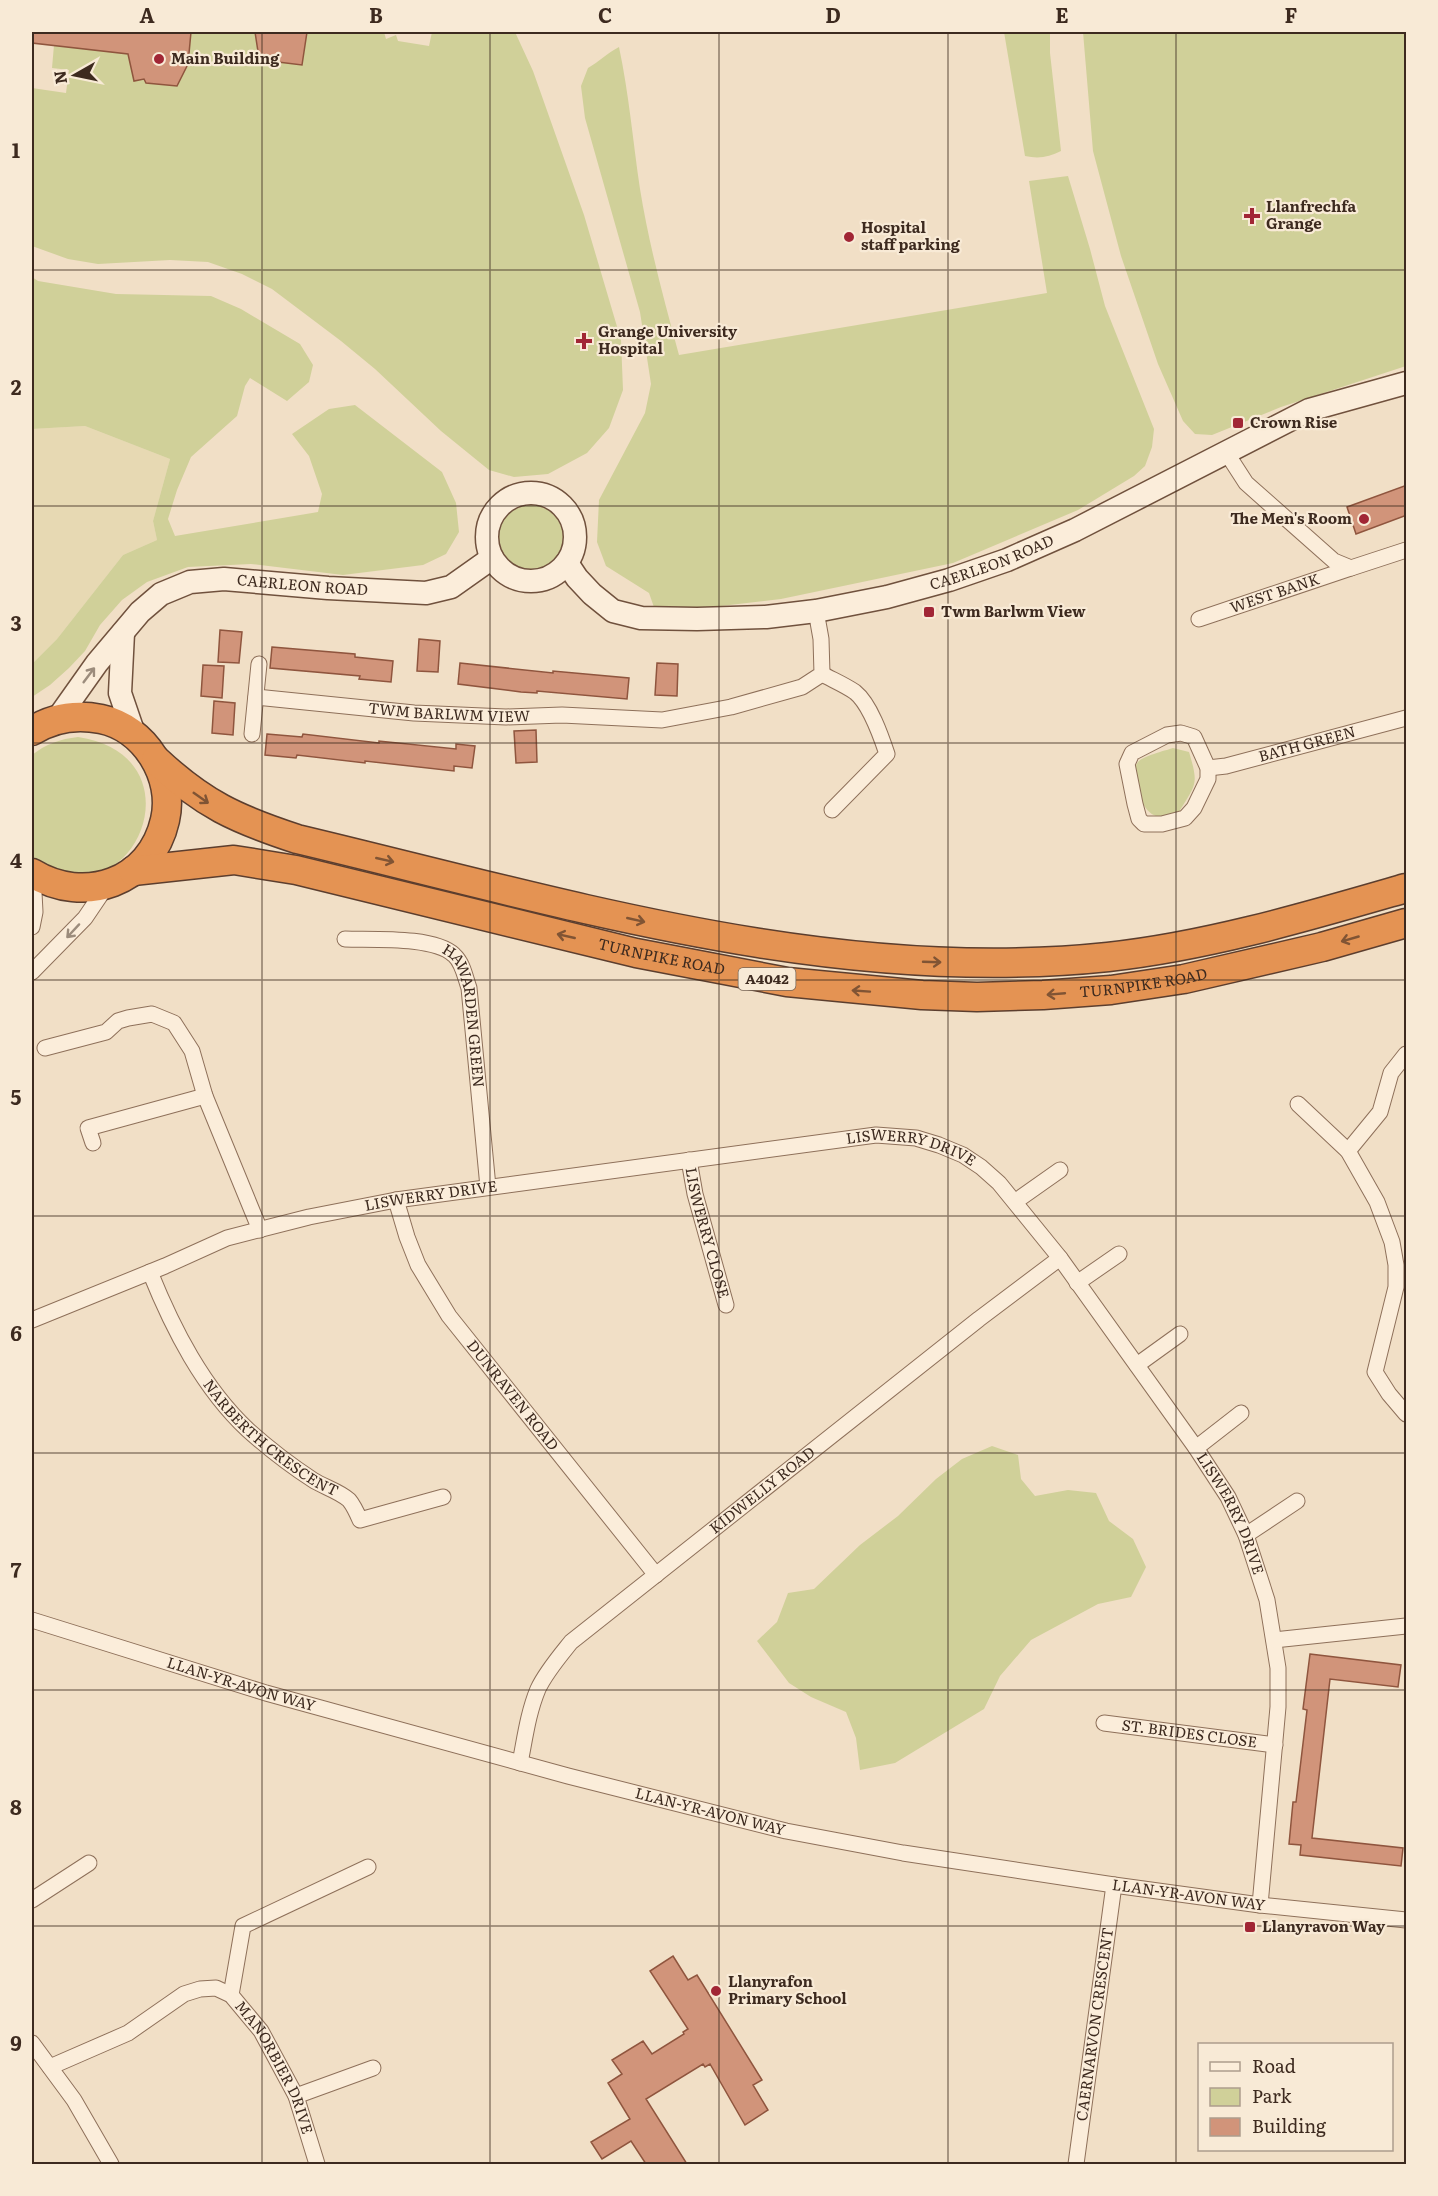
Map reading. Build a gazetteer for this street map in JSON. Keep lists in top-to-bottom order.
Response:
{
  "streets": {
    "highway": ["TURNPIKE ROAD", "A4042"],
    "main road": ["CAERLEON ROAD"],
    "street": [
      "WEST BANK",
      "TWM BARLWM VIEW",
      "BATH GREEN",
      "HAWARDEN GREEN",
      "LISWERRY DRIVE",
      "LISWERRY CLOSE",
      "DUNRAVEN ROAD",
      "NARBERTH CRESCENT",
      "KIDWELLY ROAD",
      "LLAN-YR-AVON WAY",
      "ST. BRIDES CLOSE",
      "CAERNARVON CRESCENT",
      "MANORBIER DRIVE"
    ]
  },
  "crossings": [
    ["HAWARDEN GREEN", "LISWERRY DRIVE"],
    ["LISWERRY DRIVE", "LISWERRY CLOSE"],
    ["LISWERRY DRIVE", "DUNRAVEN ROAD"],
    ["LISWERRY DRIVE", "NARBERTH CRESCENT"],
    ["LISWERRY DRIVE", "KIDWELLY ROAD"],
    ["LISWERRY DRIVE", "LLAN-YR-AVON WAY"],
    ["LISWERRY DRIVE", "ST. BRIDES CLOSE"],
    ["DUNRAVEN ROAD", "KIDWELLY ROAD"],
    ["KIDWELLY ROAD", "LLAN-YR-AVON WAY"],
    ["LLAN-YR-AVON WAY", "CAERNARVON CRESCENT"]
  ],
  "places": {
    "other": [
      "Main Building",
      "Hospital staff parking",
      "The Men's Room",
      "Llanyrafon Primary School"
    ],
    "health": ["Llanfrechfa Grange", "Grange University Hospital"],
    "transit": ["Crown Rise", "Twm Barlwm View", "Llanyravon Way"]
  },
  "legend": ["Road", "Park", "Building"],
  "north": "left",
  "grid": {
    "columns": [
      "A",
      "B",
      "C",
      "D",
      "E",
      "F"
    ],
    "rows": [
      "1",
      "2",
      "3",
      "4",
      "5",
      "6",
      "7",
      "8",
      "9"
    ]
  }
}
